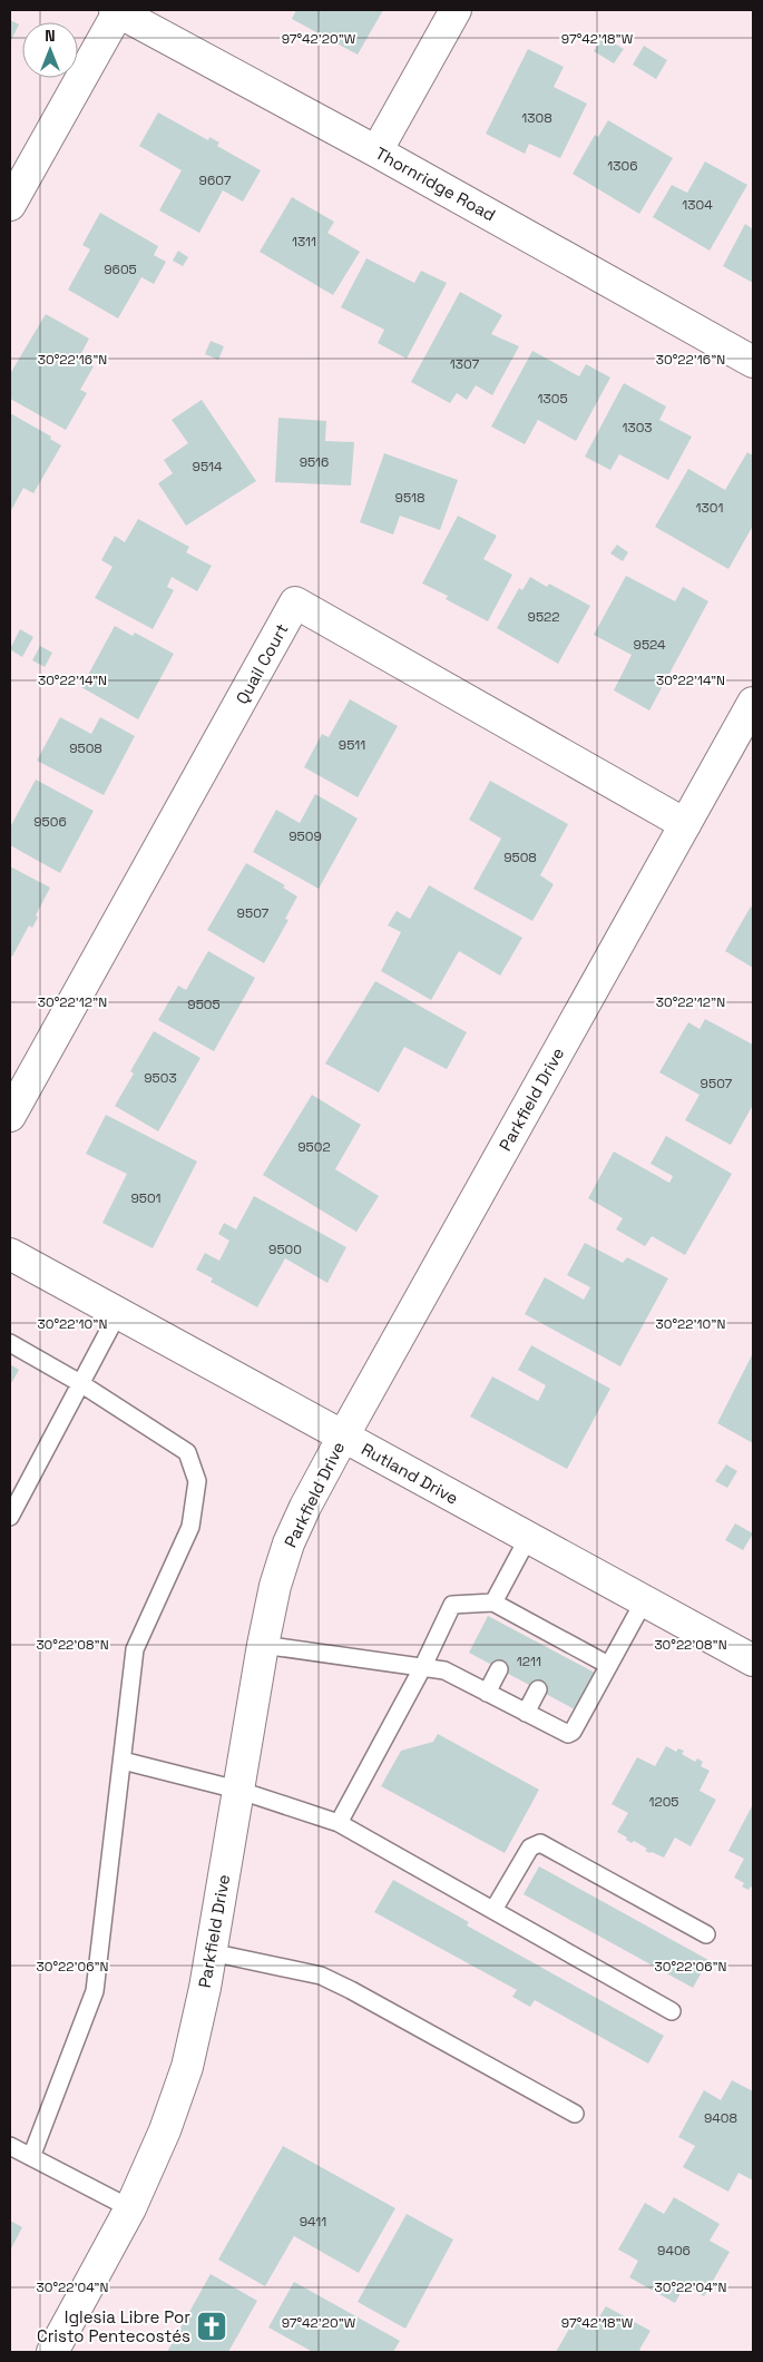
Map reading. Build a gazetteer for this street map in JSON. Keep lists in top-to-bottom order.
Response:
{
  "streets": {
    "street": [
      "Thornridge Road",
      "Quail Court",
      "Parkfield Drive",
      "Rutland Drive"
    ]
  },
  "crossings": [
    ["Quail Court", "Parkfield Drive"],
    ["Parkfield Drive", "Rutland Drive"]
  ],
  "places": {
    "church": ["Iglesia Libre Por Cristo Pentecostés"]
  },
  "house_numbers": [
    "1308",
    "1306",
    "9607",
    "1304",
    "1311",
    "9605",
    "1307",
    "1305",
    "1303",
    "9516",
    "9514",
    "9518",
    "1301",
    "9522",
    "9524",
    "9511",
    "9508",
    "9506",
    "9509",
    "9508",
    "9507",
    "9505",
    "9503",
    "9507",
    "9502",
    "9501",
    "9500",
    "1211",
    "1205",
    "9408",
    "9411",
    "9406"
  ],
  "north": "top",
  "coordinates": [
    "97°42'20\"W",
    "97°42'18\"W",
    "30°22'16\"N",
    "30°22'14\"N",
    "30°22'12\"N",
    "30°22'10\"N",
    "30°22'08\"N",
    "30°22'06\"N",
    "30°22'04\"N"
  ]
}
